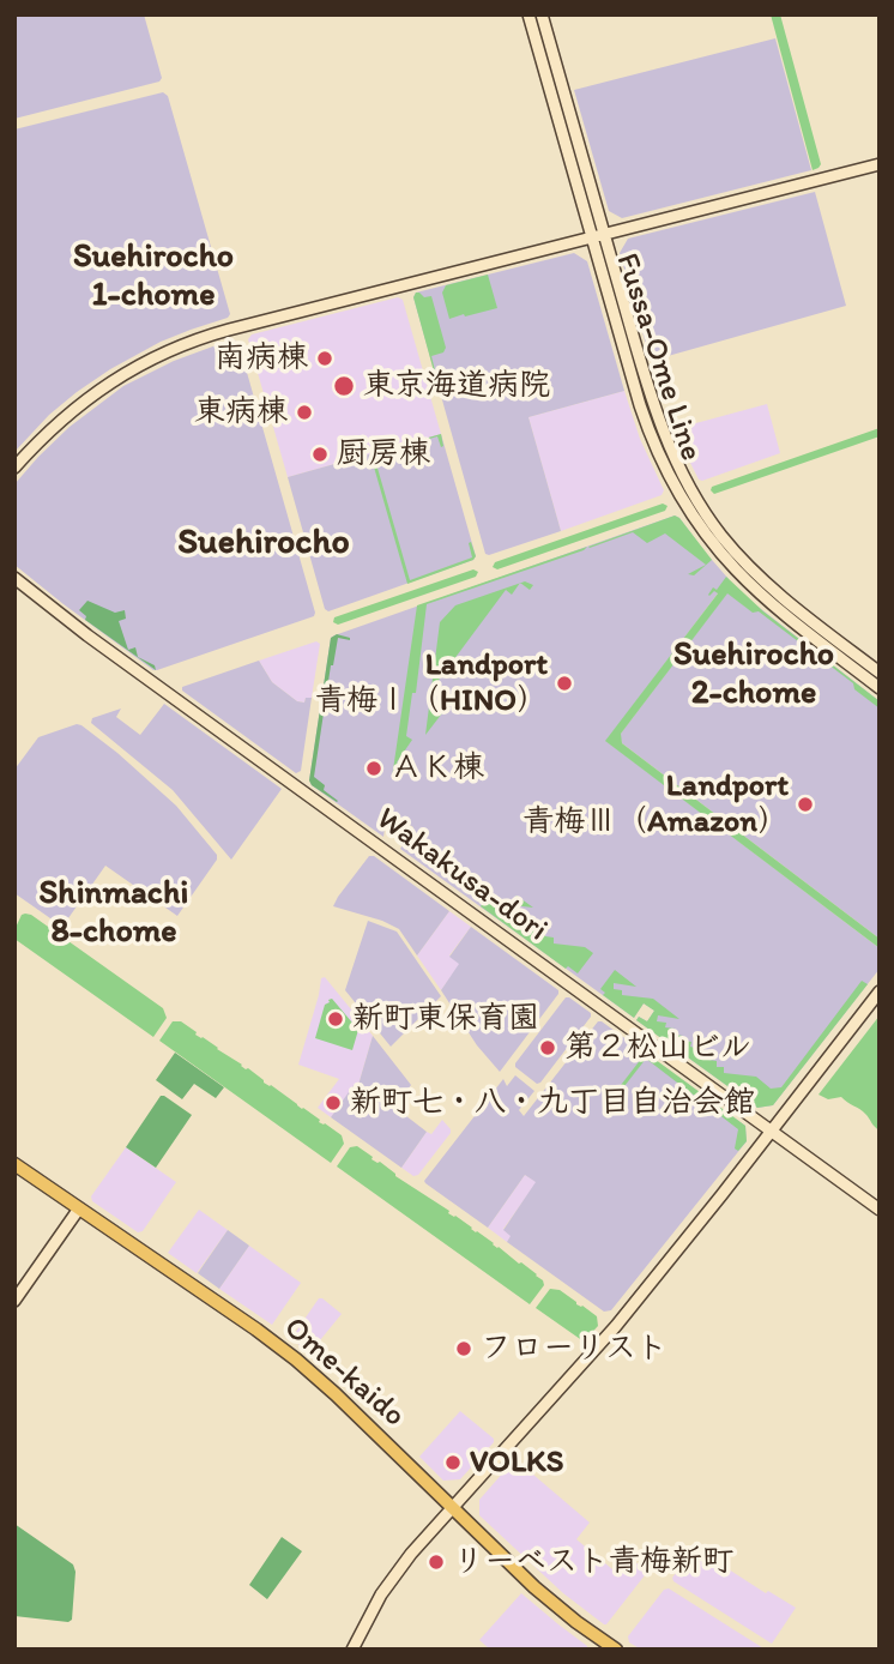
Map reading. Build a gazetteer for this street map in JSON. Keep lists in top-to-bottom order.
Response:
{
  "streets": {
    "main road": ["Ome-kaido"],
    "street": ["Fussa-Ome Line", "Wakakusa-dori"]
  },
  "districts": [
    "Suehirocho 1-chome",
    "Suehirocho",
    "Suehirocho 2-chome",
    "Shinmachi 8-chome"
  ],
  "places": [
    "南病棟",
    "東京海道病院",
    "東病棟",
    "厨房棟",
    "Landport 青梅Ⅰ（HINO）",
    "ＡＫ棟",
    "Landport 青梅Ⅲ（Amazon）",
    "新町東保育園",
    "第２松山ビル",
    "新町七・八・九丁目自治会館",
    "フローリスト",
    "VOLKS",
    "リーベスト青梅新町"
  ]
}
